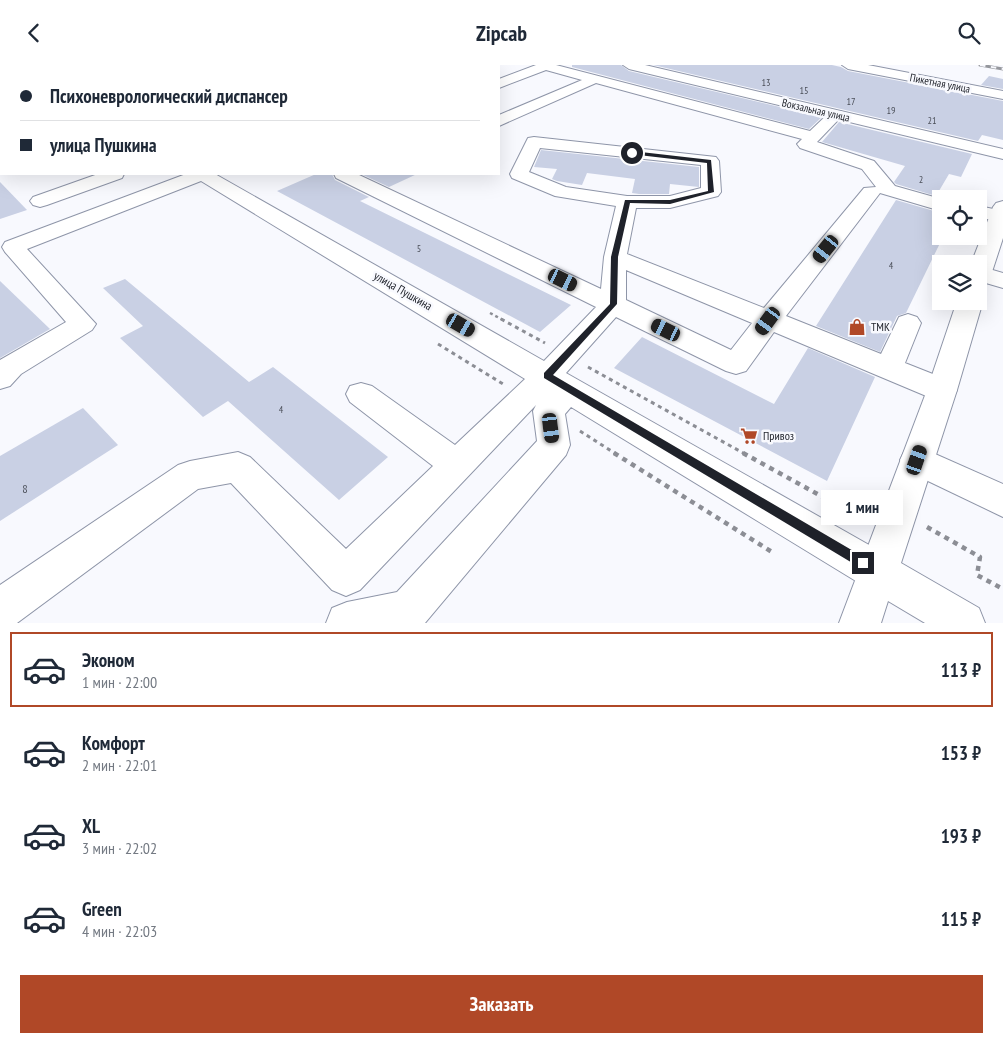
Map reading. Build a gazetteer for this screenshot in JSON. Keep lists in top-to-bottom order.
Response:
{
  "streets": {
    "main road": ["Пикетная улица", "Вокзальная улица", "улица Пушкина"]
  },
  "places": {
    "shop": ["ТМК"],
    "supermarket": ["Привоз"]
  },
  "house_numbers": [
    "13",
    "15",
    "17",
    "19",
    "21",
    "2",
    "5",
    "4",
    "4",
    "8"
  ],
  "page": {
    "header": "Zipcab",
    "banner": ["Психоневрологический диспансер", "улица Пушкина"],
    "bubble": "1 мин",
    "list": [
      {
        "name": "Эконом",
        "note": "1 мин · 22:00",
        "value": "113 ₽"
      },
      {
        "name": "Комфорт",
        "note": "2 мин · 22:01",
        "value": "153 ₽"
      },
      {
        "name": "XL",
        "note": "3 мин · 22:02",
        "value": "193 ₽"
      },
      {
        "name": "Green",
        "note": "4 мин · 22:03",
        "value": "115 ₽"
      }
    ],
    "buttons": "Заказать"
  }
}
